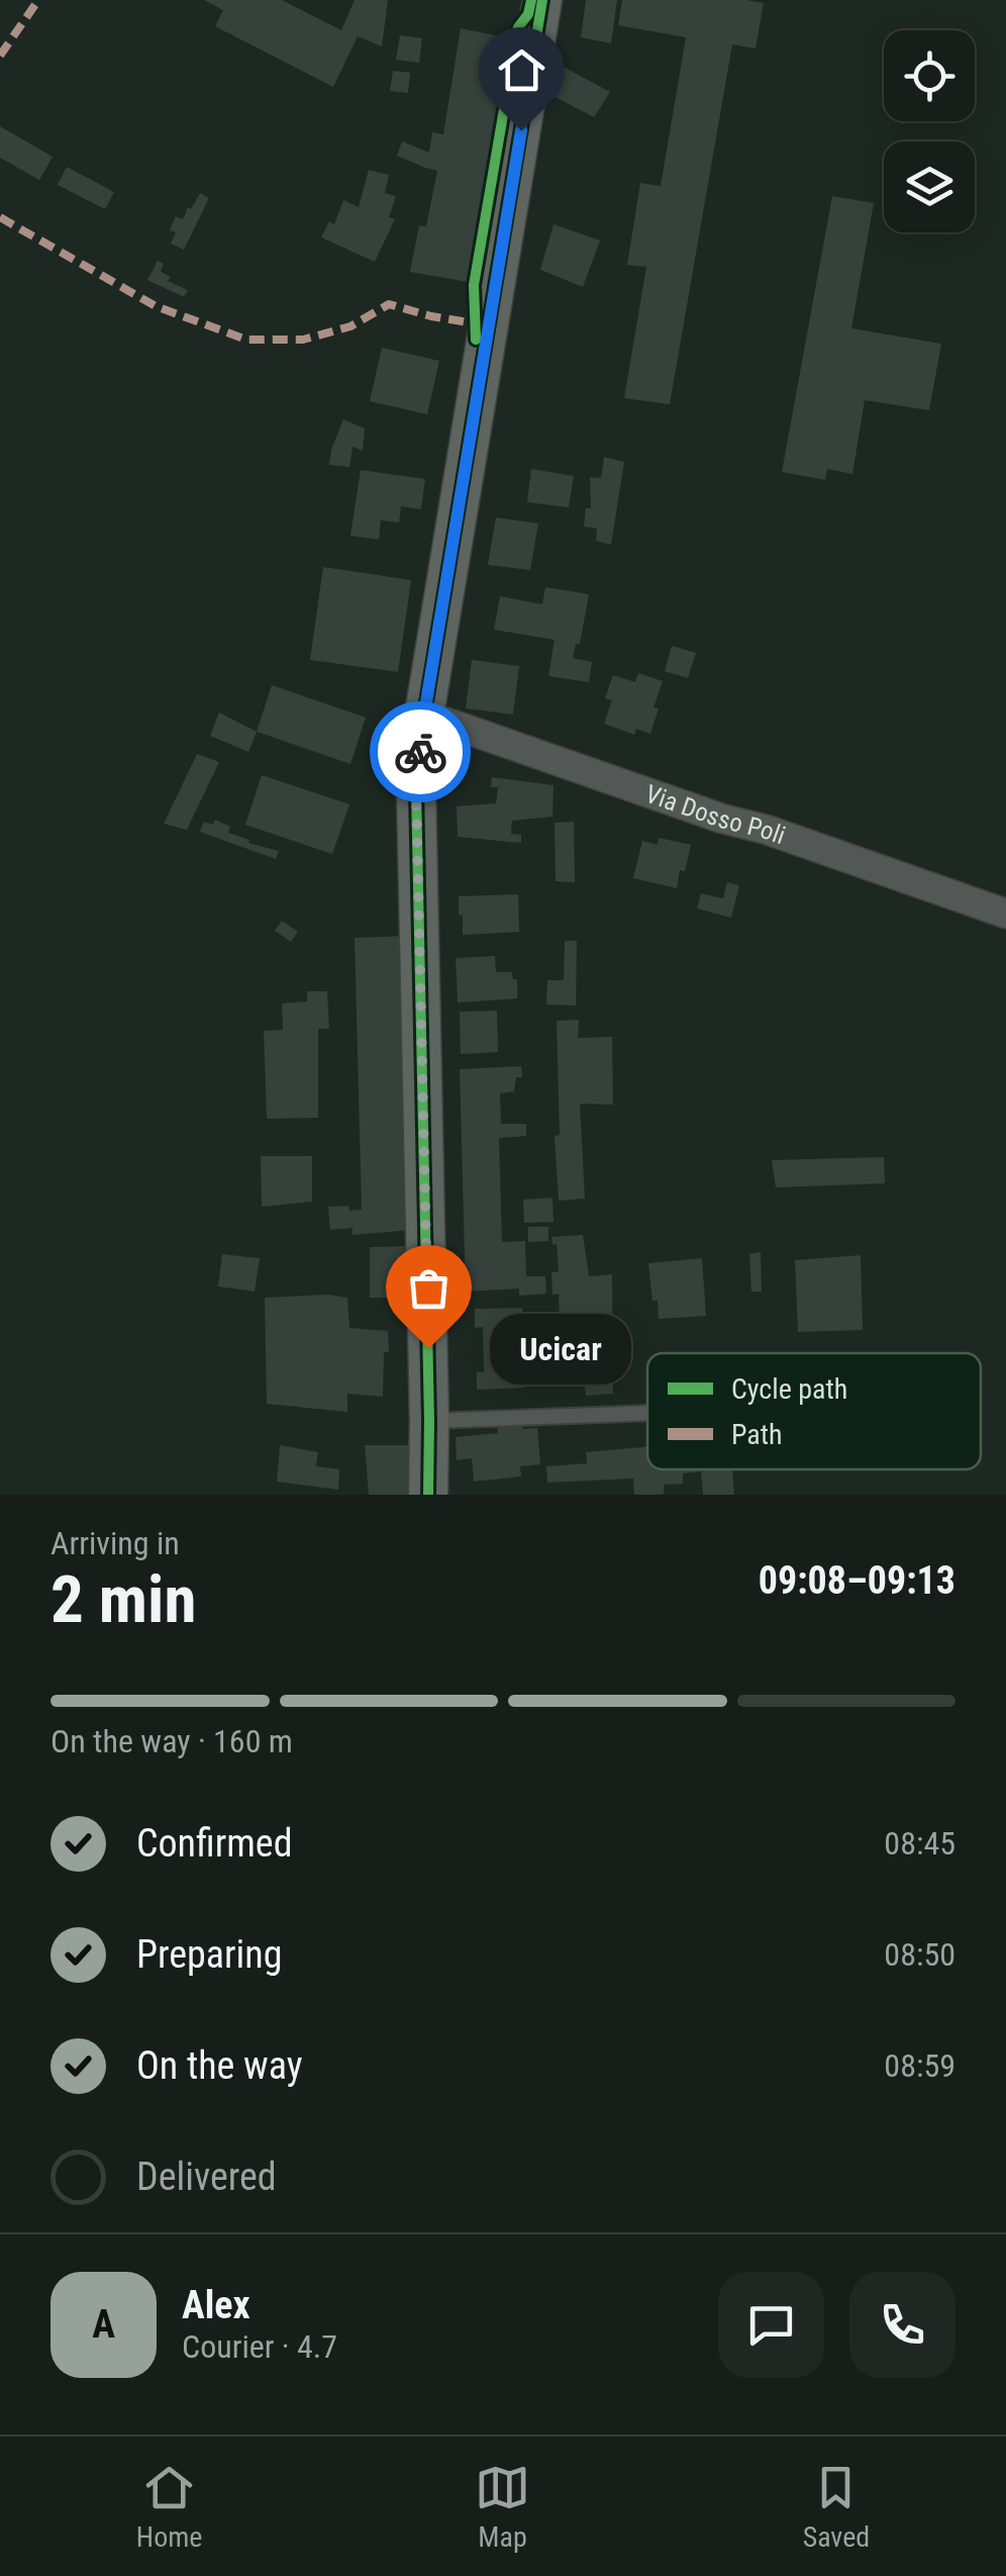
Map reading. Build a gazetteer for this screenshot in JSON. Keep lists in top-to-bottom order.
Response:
{
  "streets": {
    "street": ["Via Dosso Poli"]
  },
  "places": ["Ucicar"],
  "legend": ["Cycle path", "Path"],
  "page": {
    "bubble": "Ucicar",
    "heading": ["2 min", "Arriving in", "09:08–09:13"],
    "panel": ["Alex", "Courier · 4.7"],
    "bar": "On the way · 160 m",
    "list": [
      ["Confirmed", "08:45"],
      ["Preparing", "08:50"],
      ["On the way", "08:59"],
      "Delivered"
    ],
    "round": "A",
    "tabs": ["Home", "Map", "Saved"]
  }
}
